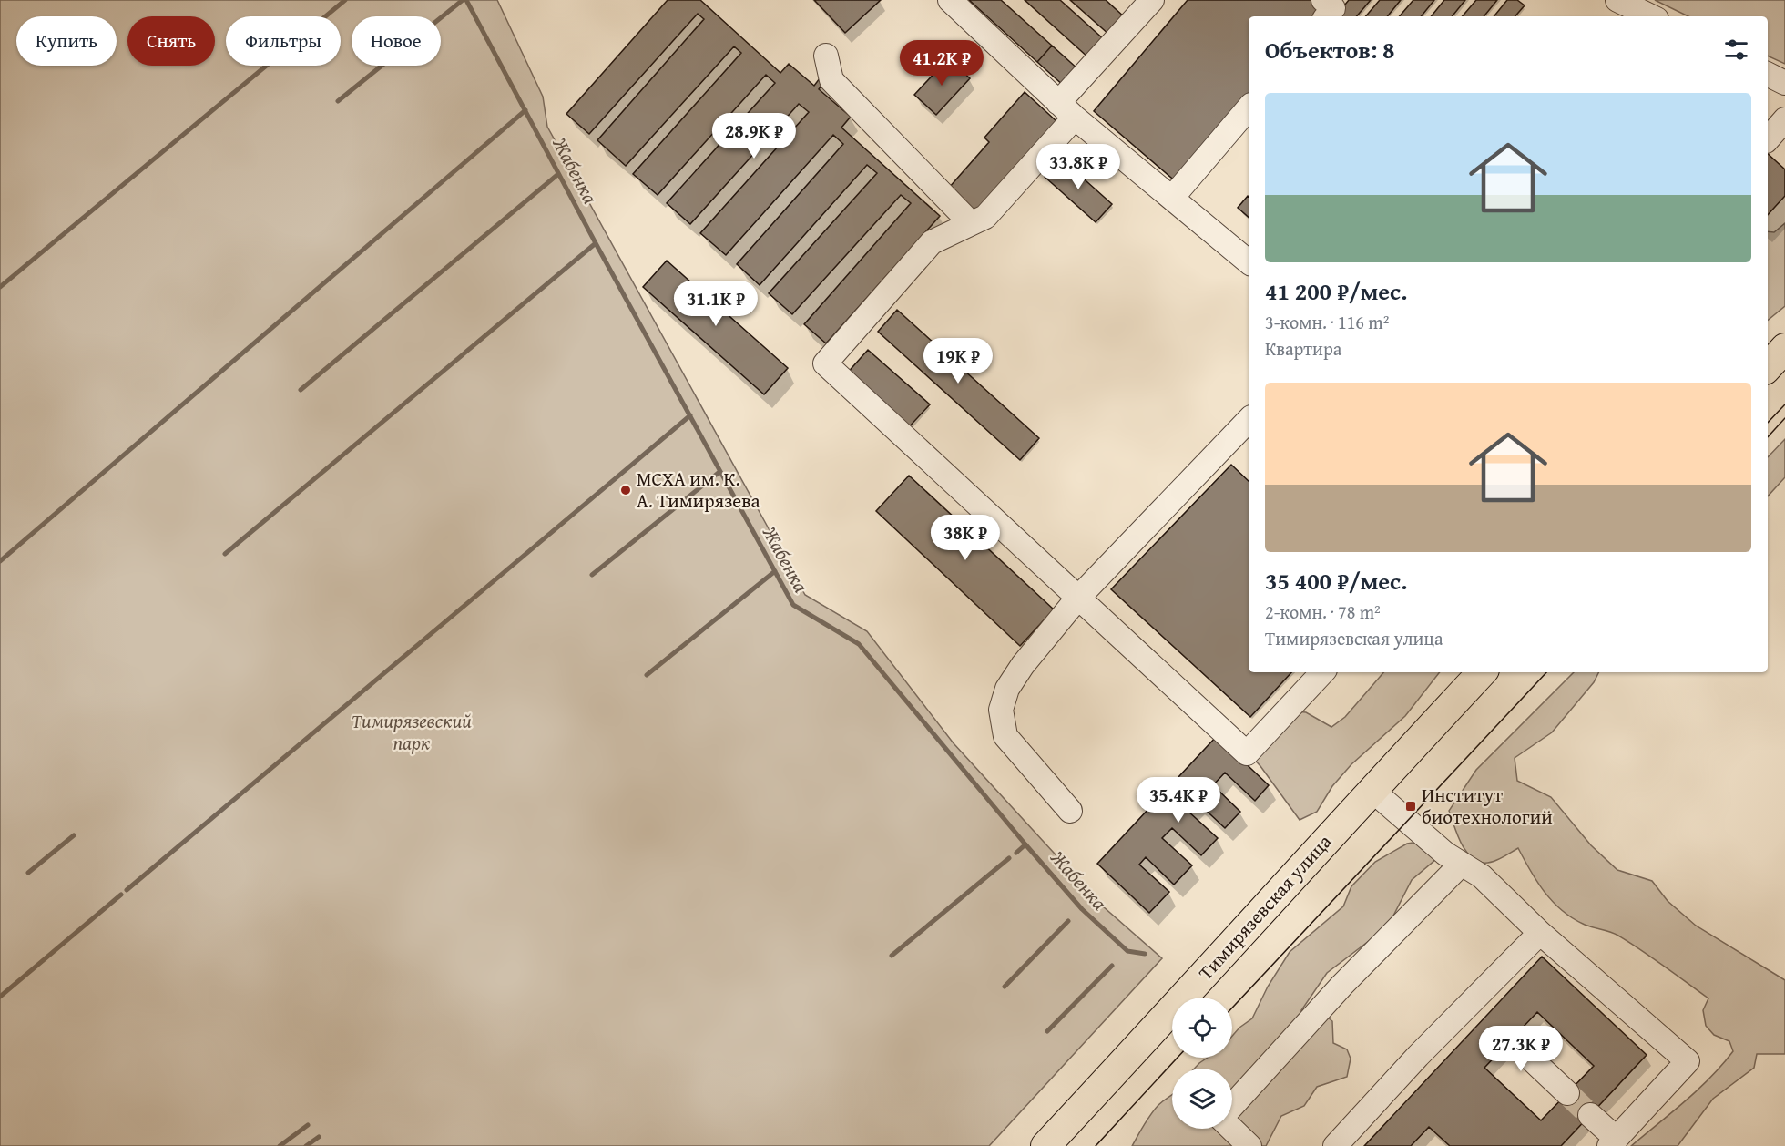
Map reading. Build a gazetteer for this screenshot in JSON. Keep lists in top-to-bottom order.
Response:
{
  "streets": {
    "main road": ["Тимирязевская улица"]
  },
  "water": ["Жабенка"],
  "parks": ["Тимирязевский парк"],
  "places": {
    "other": ["МСХА им. К. А. Тимирязева"],
    "transit": ["Институт биотехнологий"]
  },
  "page": {
    "chip": [
      "Купить",
      "Снять",
      "Фильтры",
      "Новое"
    ],
    "heading": "Объектов: 8",
    "price": [
      "41.2K ₽",
      "28.9K ₽",
      "33.8K ₽",
      "31.1K ₽",
      "19K ₽",
      "38K ₽",
      "35.4K ₽",
      "27.3K ₽"
    ],
    "list": [
      {
        "name": "41 200 ₽/мес.",
        "note": "3-комн. · 116 m² · Квартира"
      },
      {
        "name": "35 400 ₽/мес.",
        "note": "2-комн. · 78 m² · Тимирязевская улица"
      }
    ]
  }
}
